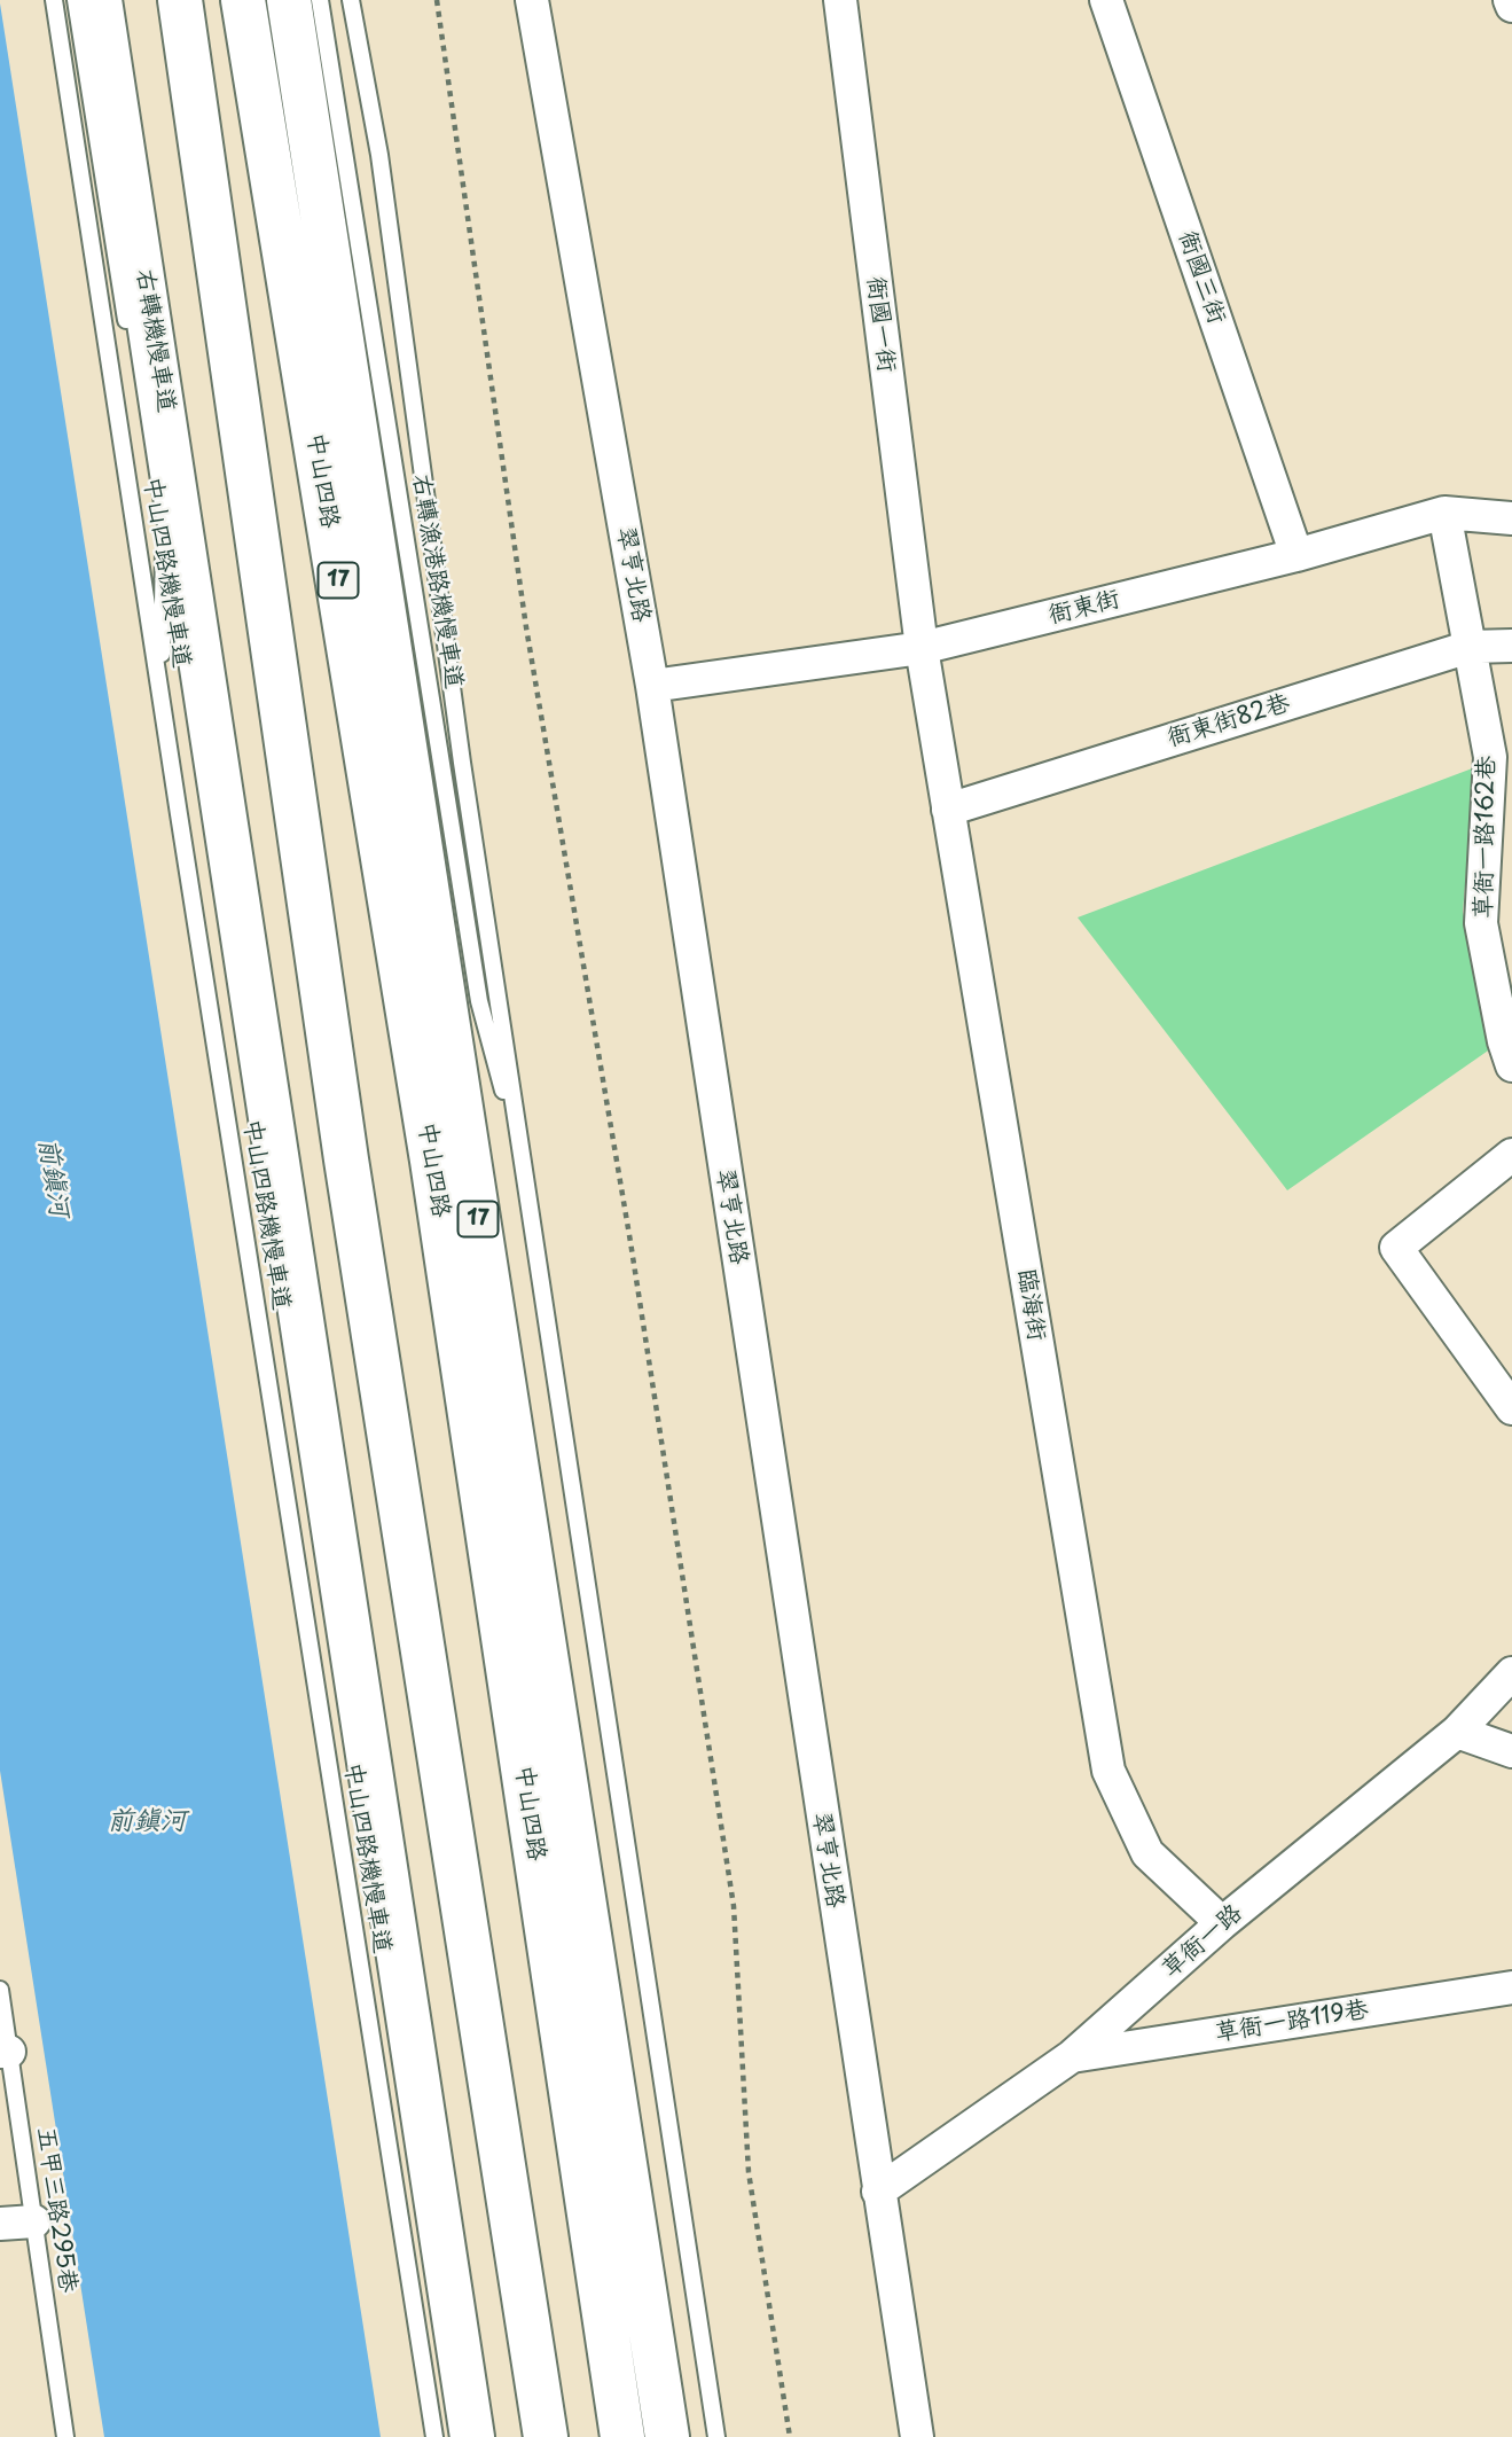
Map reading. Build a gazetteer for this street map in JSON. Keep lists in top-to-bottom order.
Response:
{
  "streets": {
    "main road": ["中山四路", "17"],
    "street": [
      "衙國三街",
      "衙國一街",
      "翠亨北路",
      "衙東街",
      "衙東街82巷",
      "草衙一路162巷",
      "臨海街",
      "草衙一路",
      "草衙一路119巷"
    ],
    "lane": [
      "右轉機慢車道",
      "中山四路機慢車道",
      "右轉漁港路機慢車道",
      "五甲三路295巷"
    ]
  },
  "crossings": [
    ["衙國三街", "衙東街"],
    ["衙國一街", "衙東街"],
    ["衙國一街", "臨海街"],
    ["翠亨北路", "衙東街"],
    ["翠亨北路", "草衙一路"],
    ["衙東街", "草衙一路162巷"],
    ["衙東街", "臨海街"],
    ["衙東街82巷", "草衙一路162巷"],
    ["衙東街82巷", "臨海街"],
    ["臨海街", "草衙一路"],
    ["草衙一路", "草衙一路119巷"]
  ],
  "water": ["前鎮河"]
}
